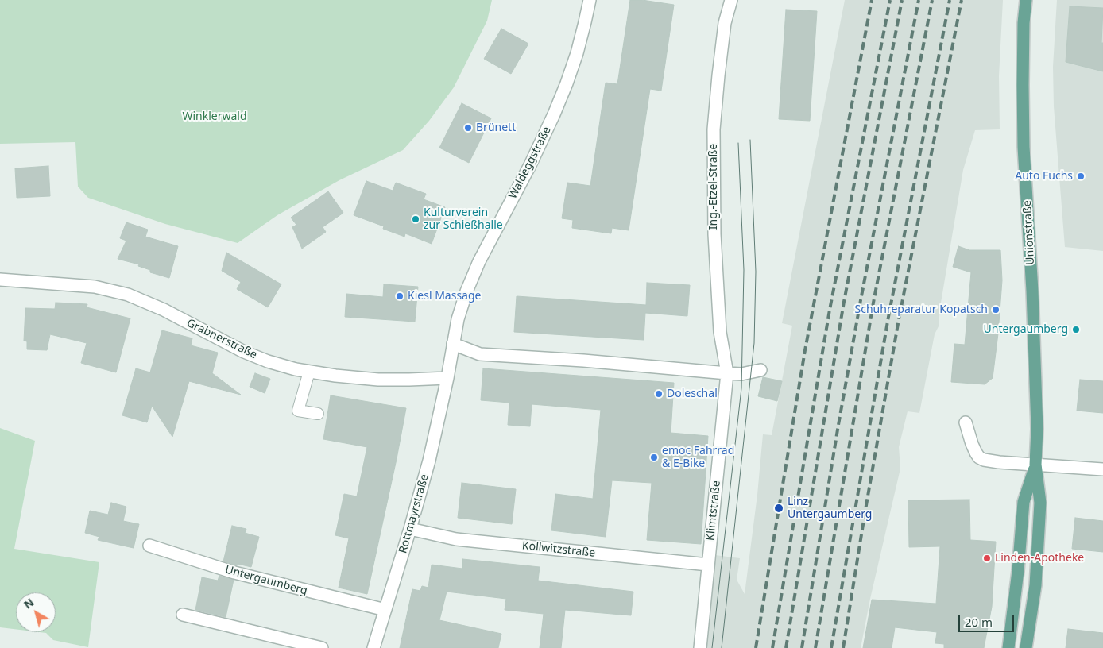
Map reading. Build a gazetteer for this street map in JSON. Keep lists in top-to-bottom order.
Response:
{
  "streets": {
    "main road": ["Unionstraße"],
    "street": [
      "Waldeggstraße",
      "Ing.-Etzel-Straße",
      "Grabnerstraße",
      "Klimtstraße",
      "Rottmayrstraße",
      "Kollwitzstraße",
      "Untergaumberg"
    ]
  },
  "crossings": [
    ["Waldeggstraße", "Grabnerstraße"],
    ["Waldeggstraße", "Rottmayrstraße"],
    ["Ing.-Etzel-Straße", "Klimtstraße"],
    ["Grabnerstraße", "Rottmayrstraße"],
    ["Klimtstraße", "Kollwitzstraße"],
    ["Rottmayrstraße", "Kollwitzstraße"],
    ["Rottmayrstraße", "Untergaumberg"]
  ],
  "parks": ["Winklerwald"],
  "places": [
    "Brünett",
    "Auto Fuchs",
    "Kulturverein zur Schießhalle",
    "Kiesl Massage",
    "Schuhreparatur Kopatsch",
    "Untergaumberg",
    "Doleschal",
    "emoc Fahrrad & E-Bike",
    "Linz Untergaumberg",
    "Linden-Apotheke"
  ],
  "scale_bar": "20 m",
  "north": "top left"
}
